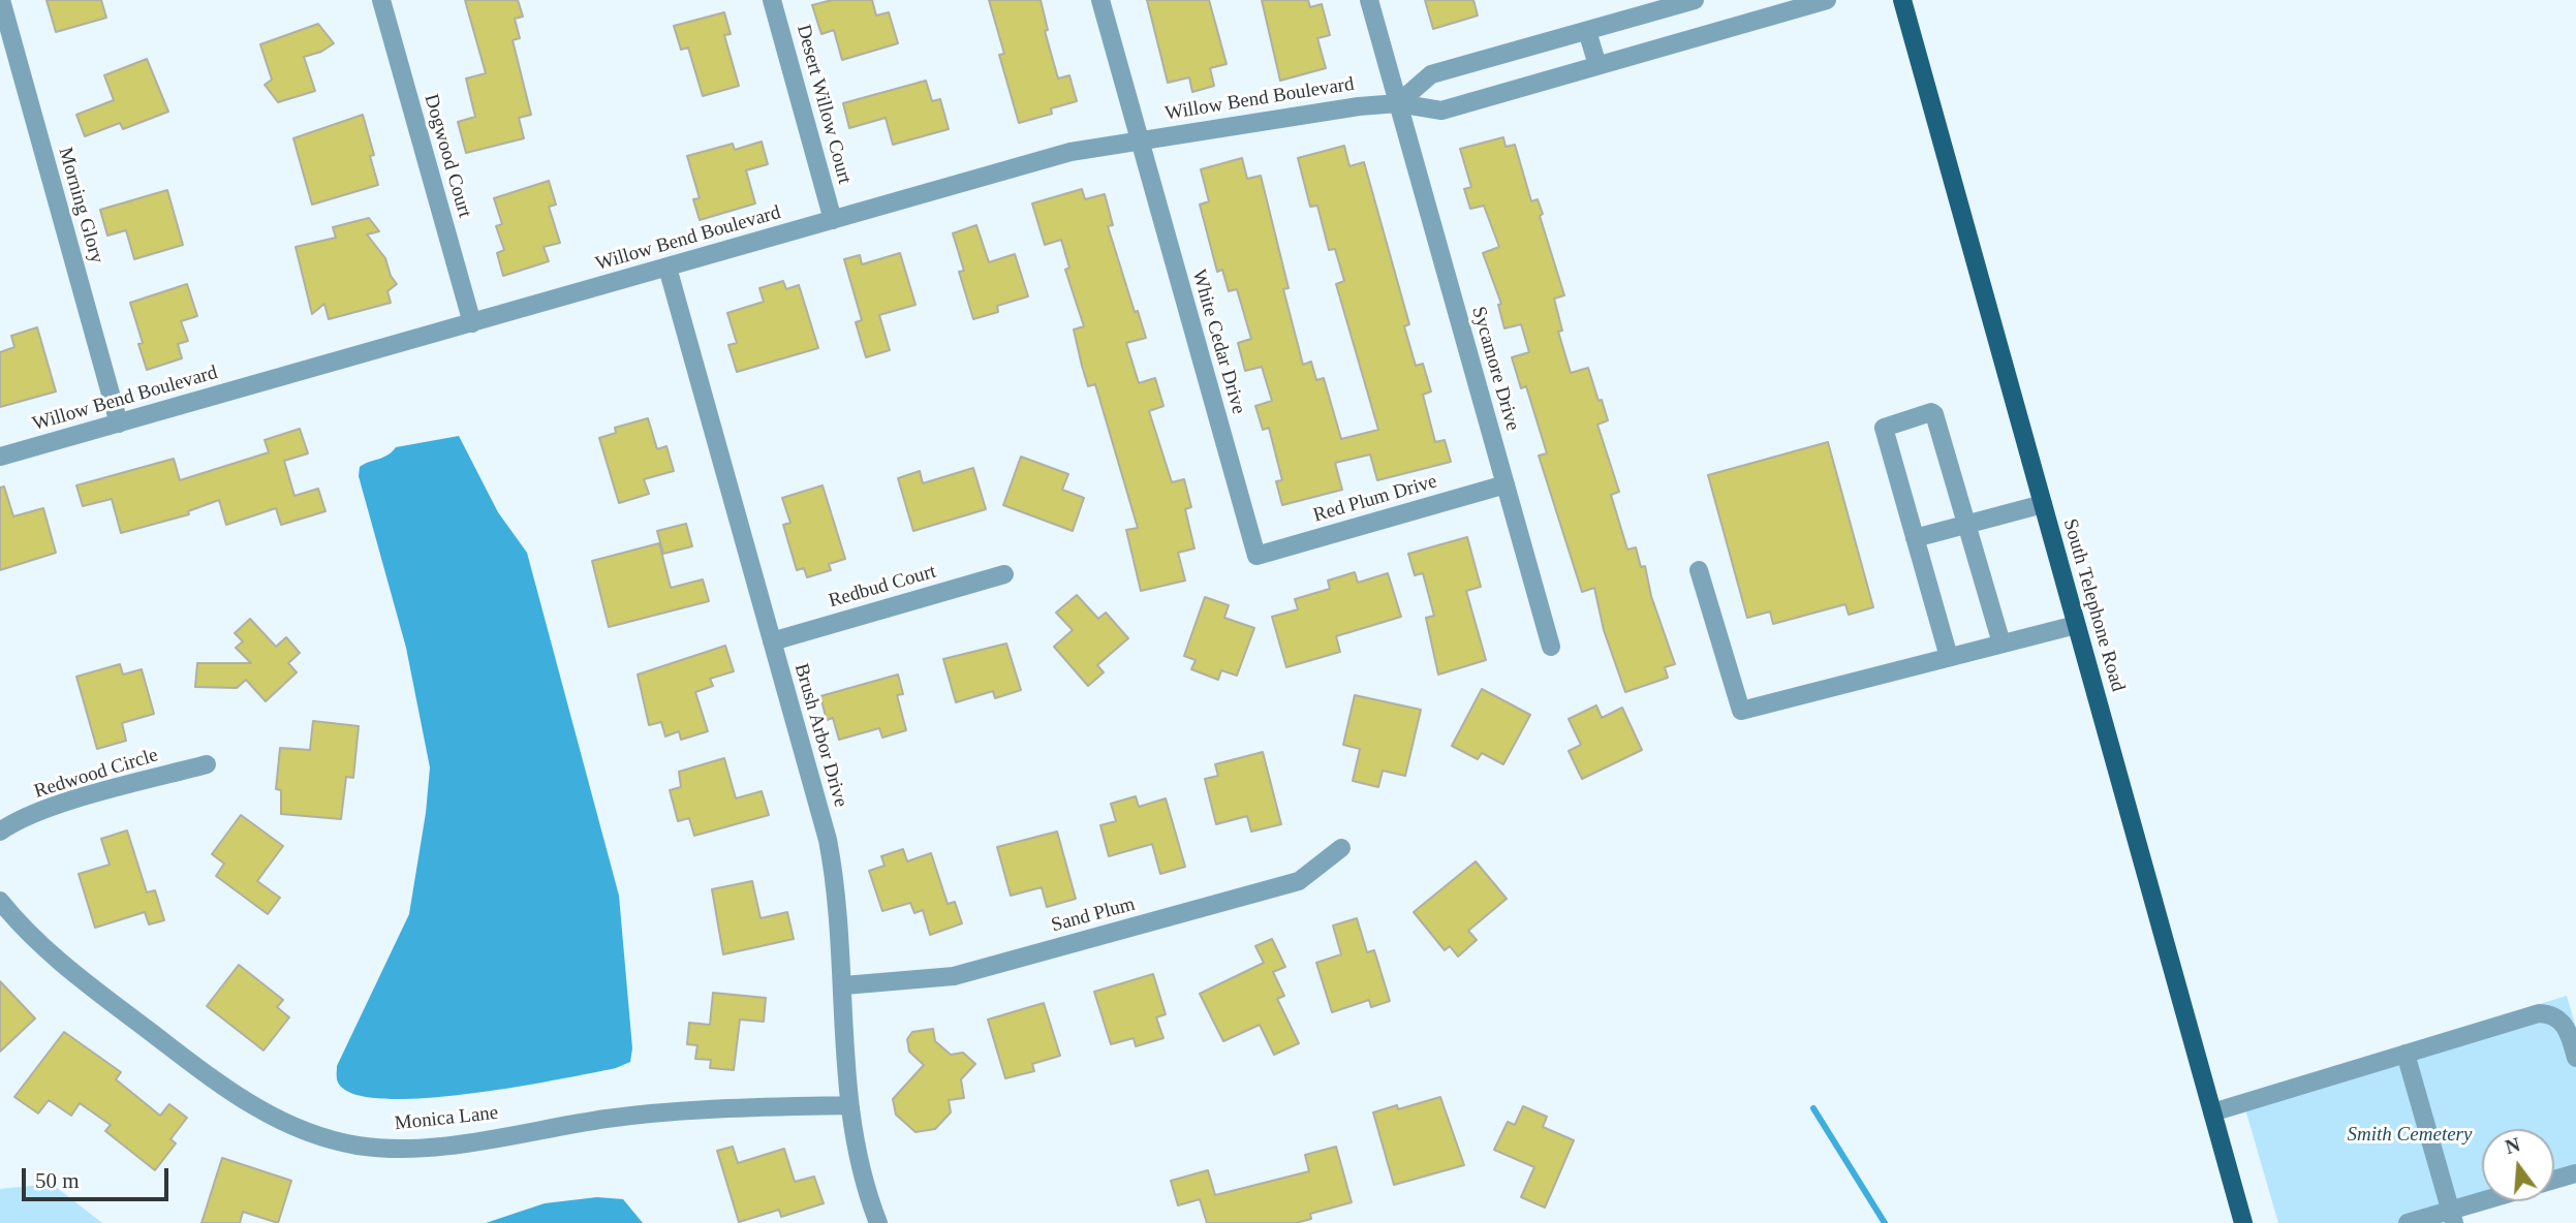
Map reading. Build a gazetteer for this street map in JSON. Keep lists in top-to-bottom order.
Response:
{
  "streets": {
    "main road": ["South Telephone Road"],
    "street": [
      "Willow Bend Boulevard",
      "Desert Willow Court",
      "Dogwood Court",
      "Morning Glory",
      "White Cedar Drive",
      "Sycamore Drive",
      "Red Plum Drive",
      "Redbud Court",
      "Brush Arbor Drive",
      "Redwood Circle",
      "Sand Plum",
      "Monica Lane"
    ]
  },
  "crossings": [
    ["Willow Bend Boulevard", "Desert Willow Court"],
    ["Willow Bend Boulevard", "Dogwood Court"],
    ["Willow Bend Boulevard", "Morning Glory"],
    ["Willow Bend Boulevard", "White Cedar Drive"],
    ["Willow Bend Boulevard", "Sycamore Drive"],
    ["Willow Bend Boulevard", "Brush Arbor Drive"],
    ["White Cedar Drive", "Red Plum Drive"],
    ["Sycamore Drive", "Red Plum Drive"],
    ["Redbud Court", "Brush Arbor Drive"],
    ["Brush Arbor Drive", "Sand Plum"],
    ["Brush Arbor Drive", "Monica Lane"]
  ],
  "parks": ["Smith Cemetery"],
  "scale_bar": "50 m",
  "north": "top"
}
